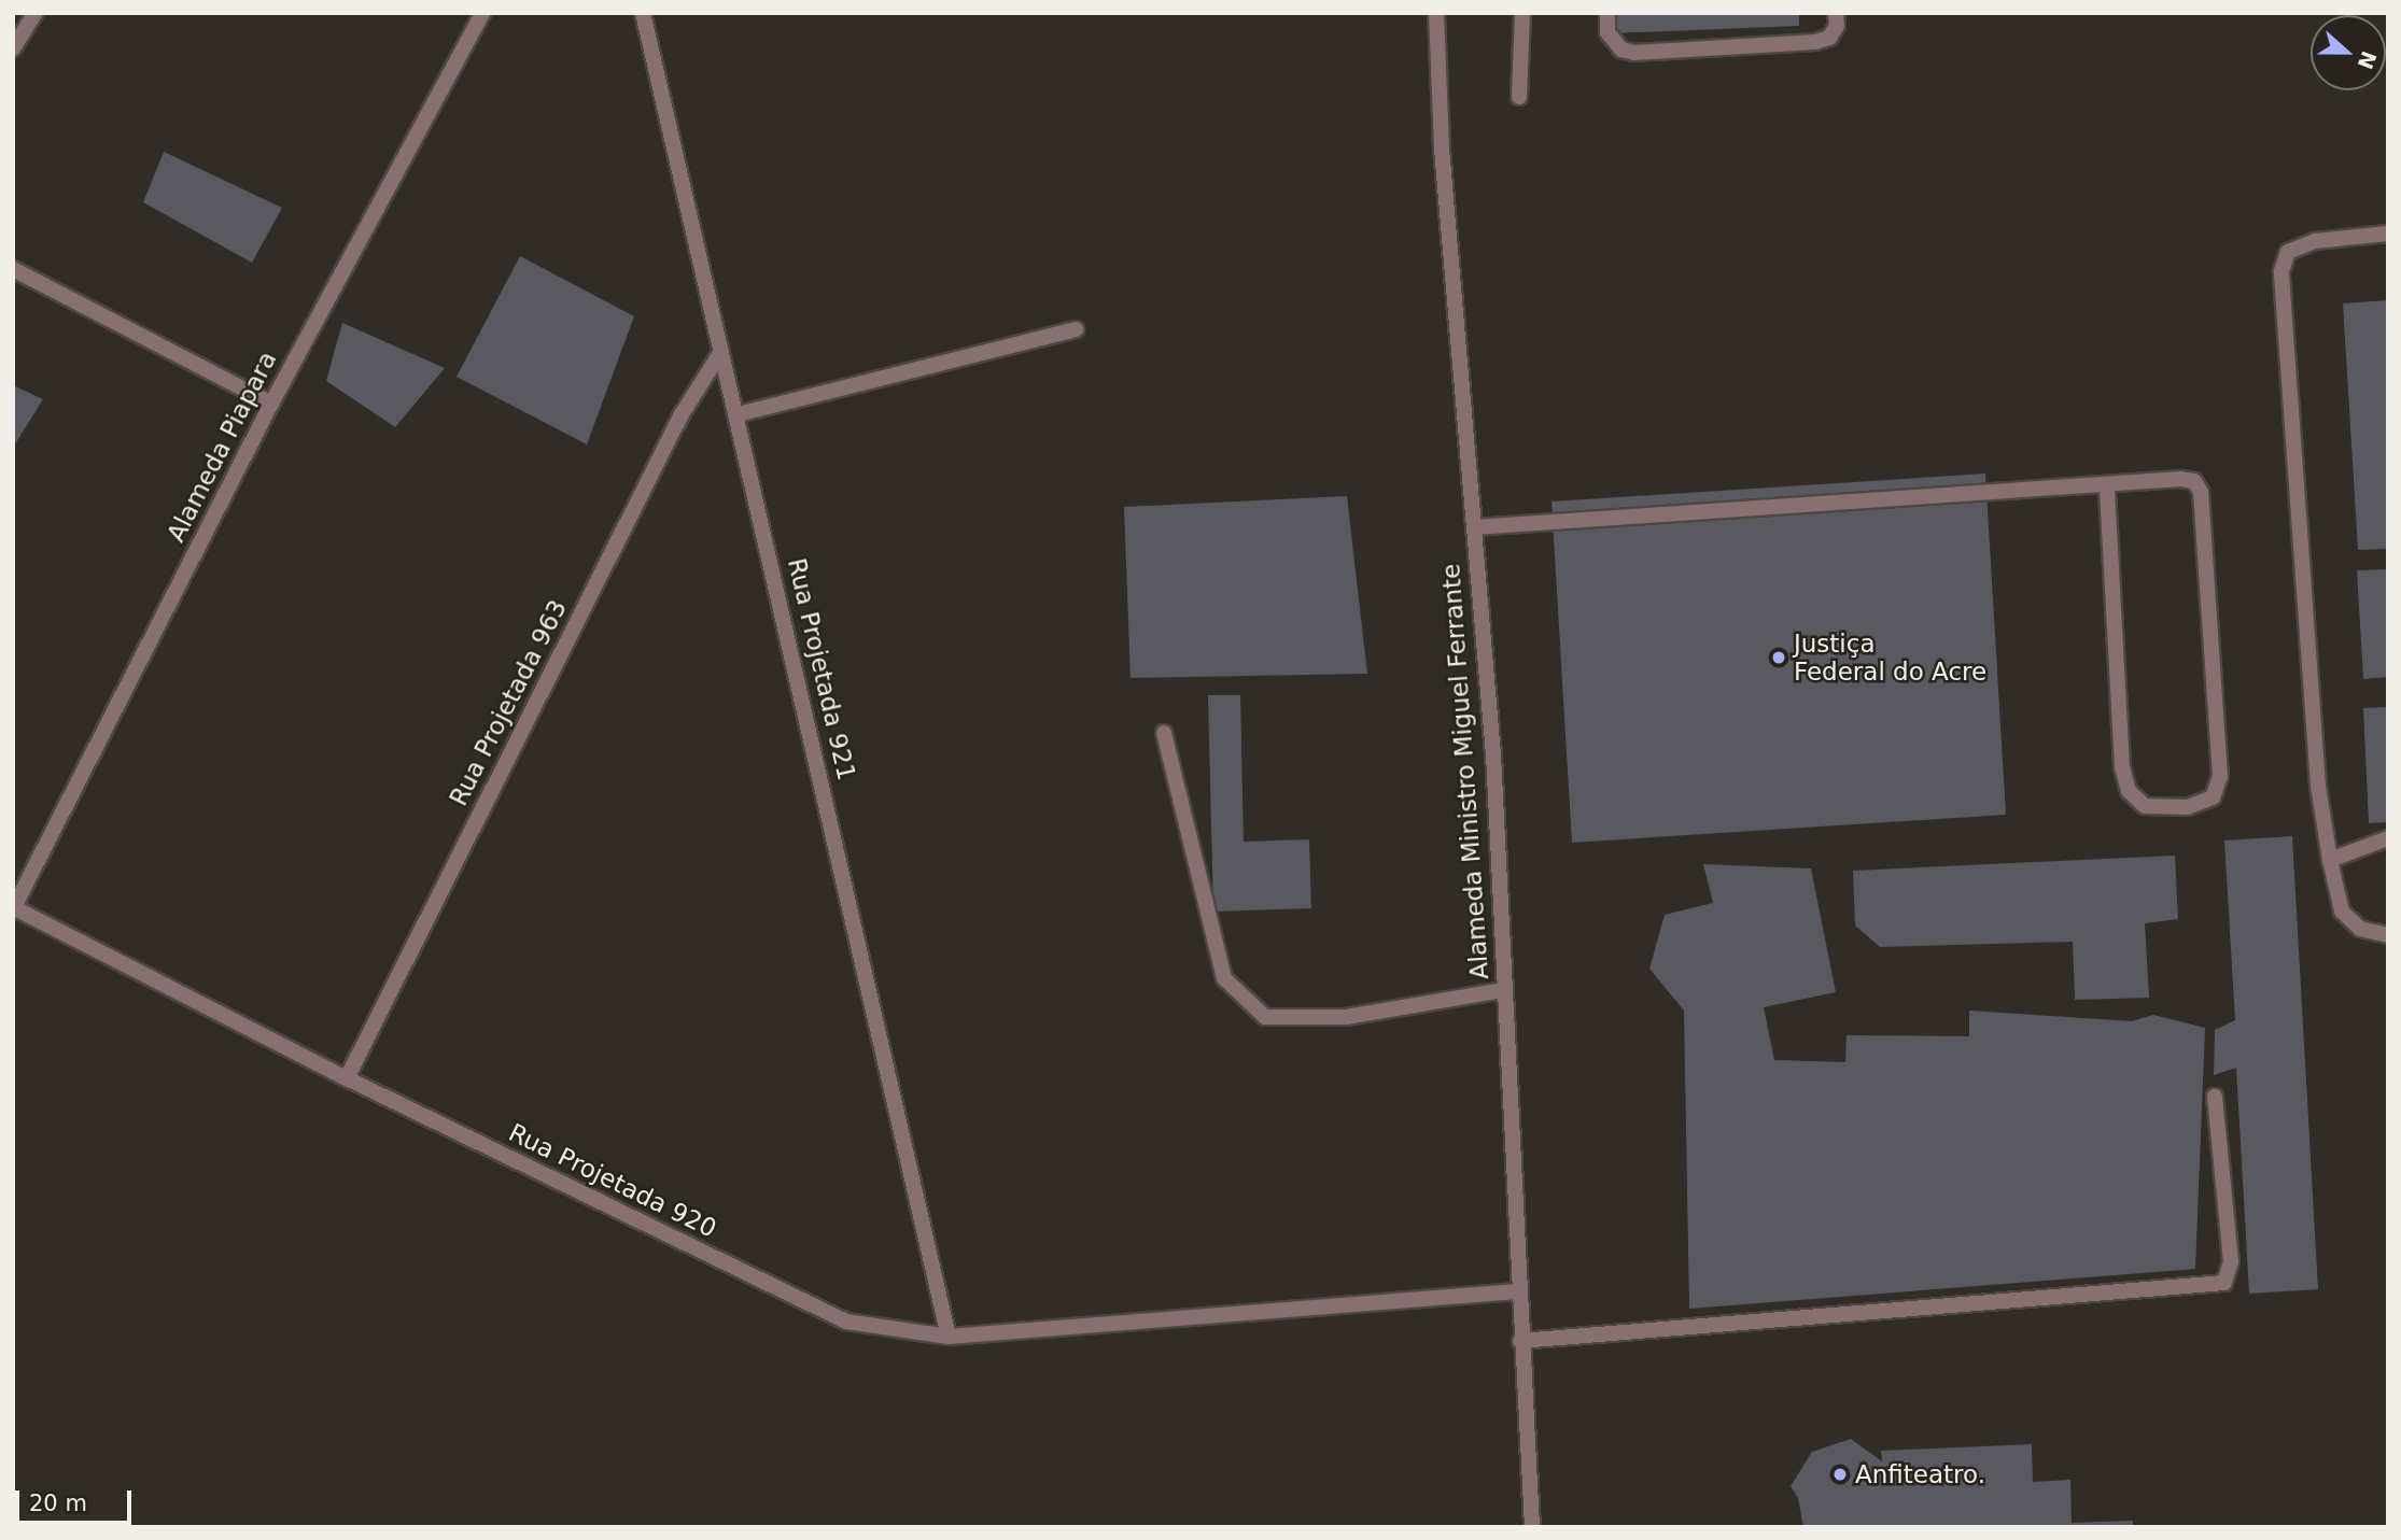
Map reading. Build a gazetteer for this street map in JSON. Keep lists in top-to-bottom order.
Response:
{
  "streets": {
    "street": [
      "Alameda Piapara",
      "Rua Projetada 921",
      "Rua Projetada 963",
      "Alameda Ministro Miguel Ferrante",
      "Rua Projetada 920"
    ]
  },
  "crossings": [
    ["Alameda Piapara", "Rua Projetada 920"],
    ["Rua Projetada 921", "Rua Projetada 963"],
    ["Rua Projetada 921", "Rua Projetada 920"],
    ["Rua Projetada 963", "Rua Projetada 920"],
    ["Alameda Ministro Miguel Ferrante", "Rua Projetada 920"]
  ],
  "places": ["Justiça Federal do Acre", "Anfiteatro."],
  "scale_bar": "20 m",
  "north": "right"
}
